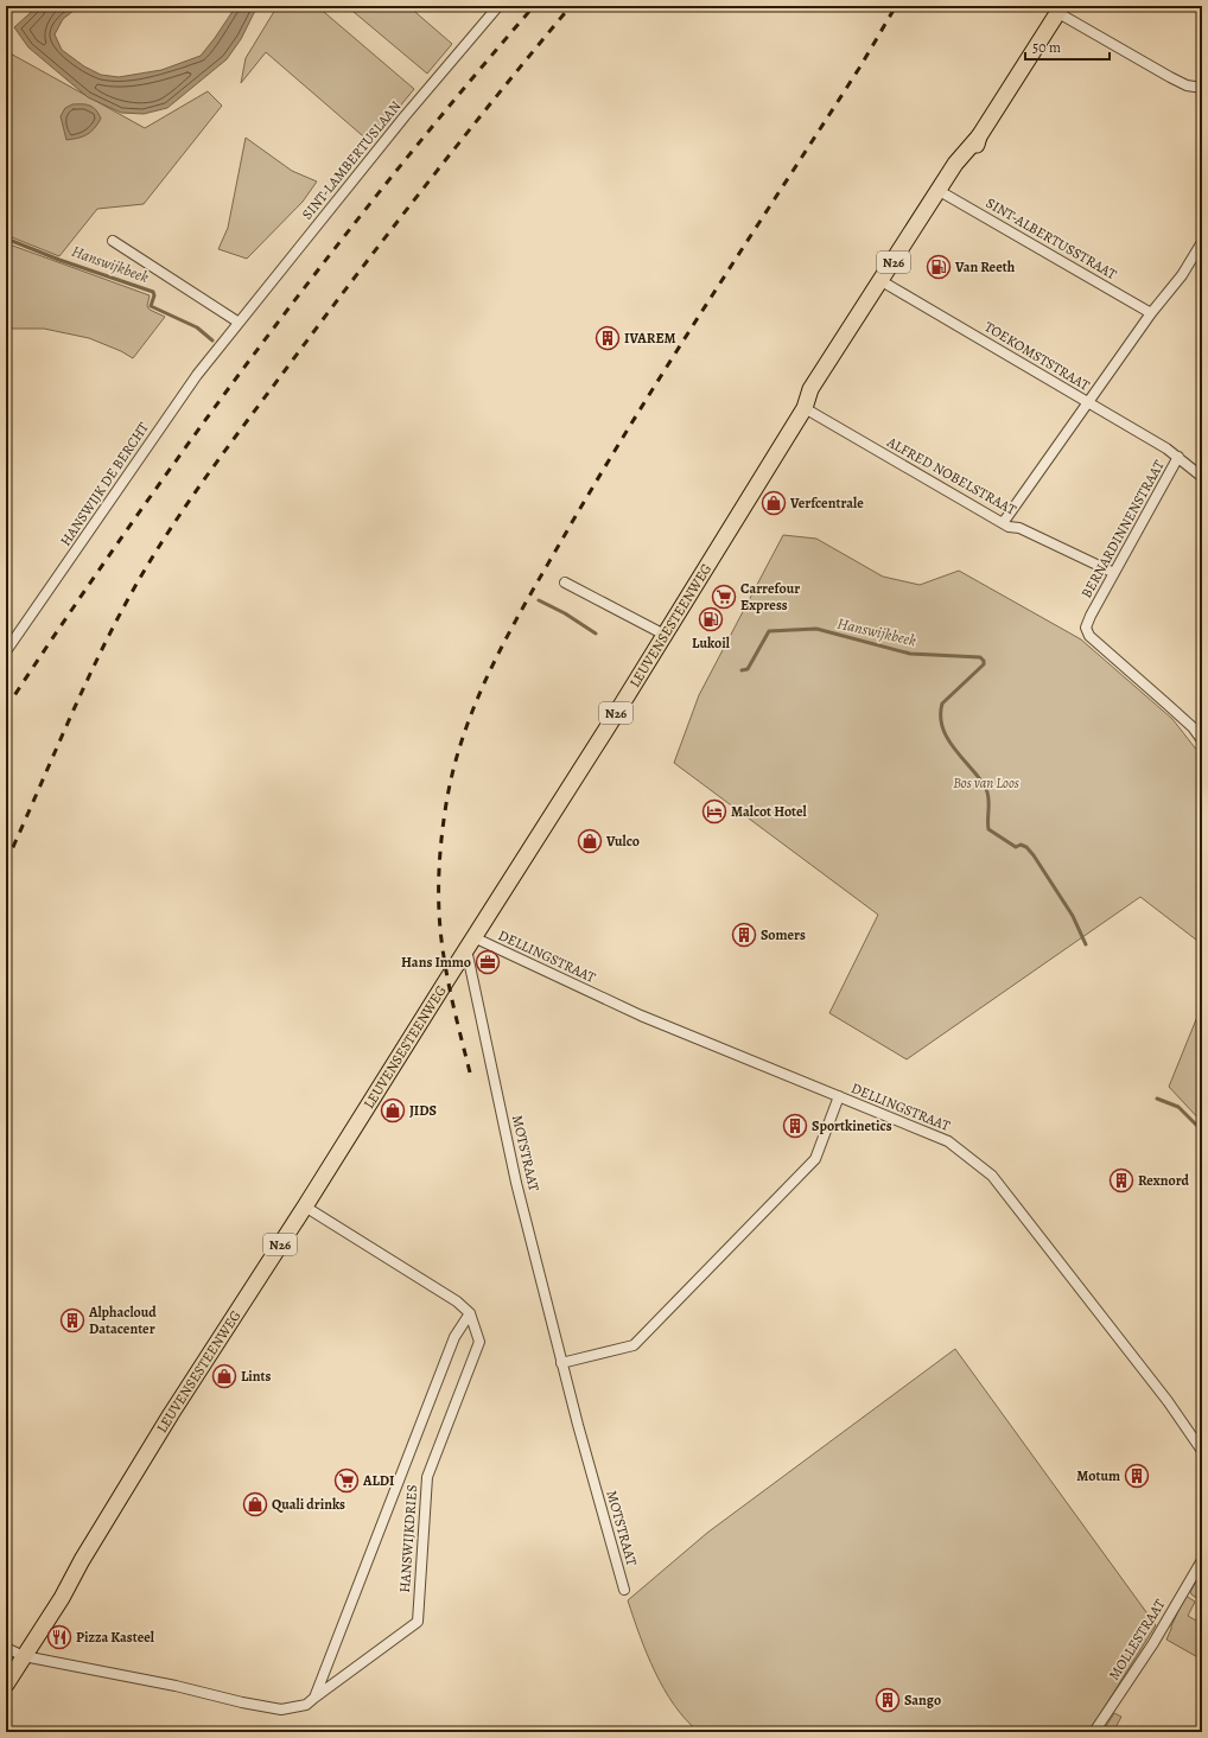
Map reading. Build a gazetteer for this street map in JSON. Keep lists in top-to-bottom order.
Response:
{
  "streets": {
    "main road": ["N26", "LEUVENSESTEENWEG"],
    "street": [
      "SINT-LAMBERTUSLAAN",
      "SINT-ALBERTUSSTRAAT",
      "TOEKOMSTSTRAAT",
      "ALFRED NOBELSTRAAT",
      "HANSWIJK DE BERCHT",
      "BERNARDINNENSTRAAT",
      "DELLINGSTRAAT",
      "MOTSTRAAT",
      "HANSWIJKDRIES",
      "MOLLESTRAAT"
    ]
  },
  "crossings": [
    ["SINT-LAMBERTUSLAAN", "HANSWIJK DE BERCHT"],
    ["SINT-ALBERTUSSTRAAT", "LEUVENSESTEENWEG"],
    ["TOEKOMSTSTRAAT", "BERNARDINNENSTRAAT"],
    ["TOEKOMSTSTRAAT", "LEUVENSESTEENWEG"],
    ["ALFRED NOBELSTRAAT", "BERNARDINNENSTRAAT"],
    ["ALFRED NOBELSTRAAT", "LEUVENSESTEENWEG"],
    ["LEUVENSESTEENWEG", "DELLINGSTRAAT"],
    ["LEUVENSESTEENWEG", "MOTSTRAAT"],
    ["LEUVENSESTEENWEG", "HANSWIJKDRIES"],
    ["DELLINGSTRAAT", "MOTSTRAAT"]
  ],
  "water": ["Hanswijkbeek"],
  "parks": ["Bos van Loos"],
  "places": {
    "fuel station": ["Van Reeth", "Lukoil"],
    "building": [
      "IVAREM",
      "Somers",
      "Sportkinetics",
      "Rexnord",
      "Alphacloud Datacenter",
      "Motum",
      "Sango"
    ],
    "shop": [
      "Verfcentrale",
      "Vulco",
      "JIDS",
      "Lints",
      "Quali drinks"
    ],
    "supermarket": ["Carrefour Express", "ALDI"],
    "hotel": ["Malcot Hotel"],
    "office": ["Hans Immo"],
    "restaurant": ["Pizza Kasteel"]
  },
  "scale_bar": "50 m"
}
